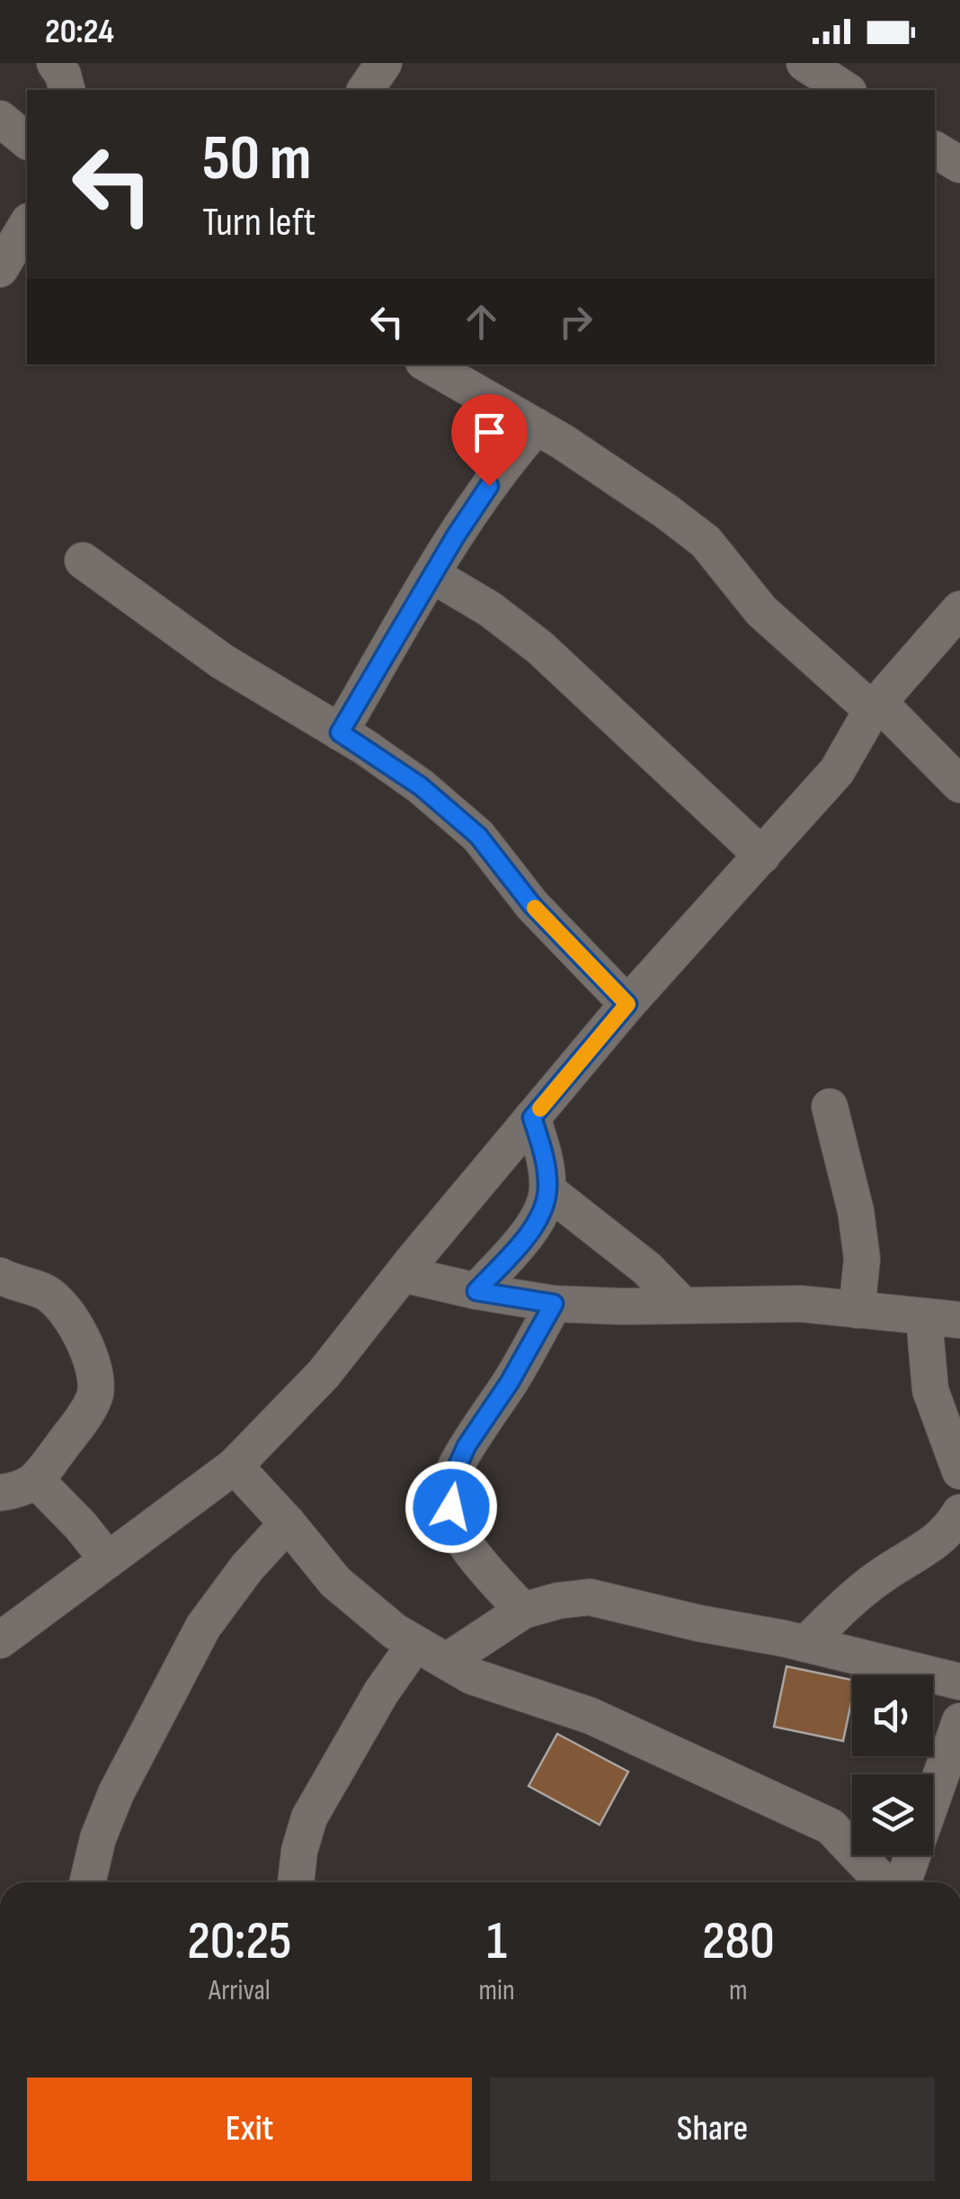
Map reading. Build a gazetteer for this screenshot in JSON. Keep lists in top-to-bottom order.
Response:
{
  "page": {
    "status": "20:24",
    "turn": ["50 m", "Turn left"],
    "eta": [
      "20:25",
      "Arrival",
      "1",
      "min",
      "280",
      "m"
    ],
    "buttons": ["Exit", "Share"]
  }
}
